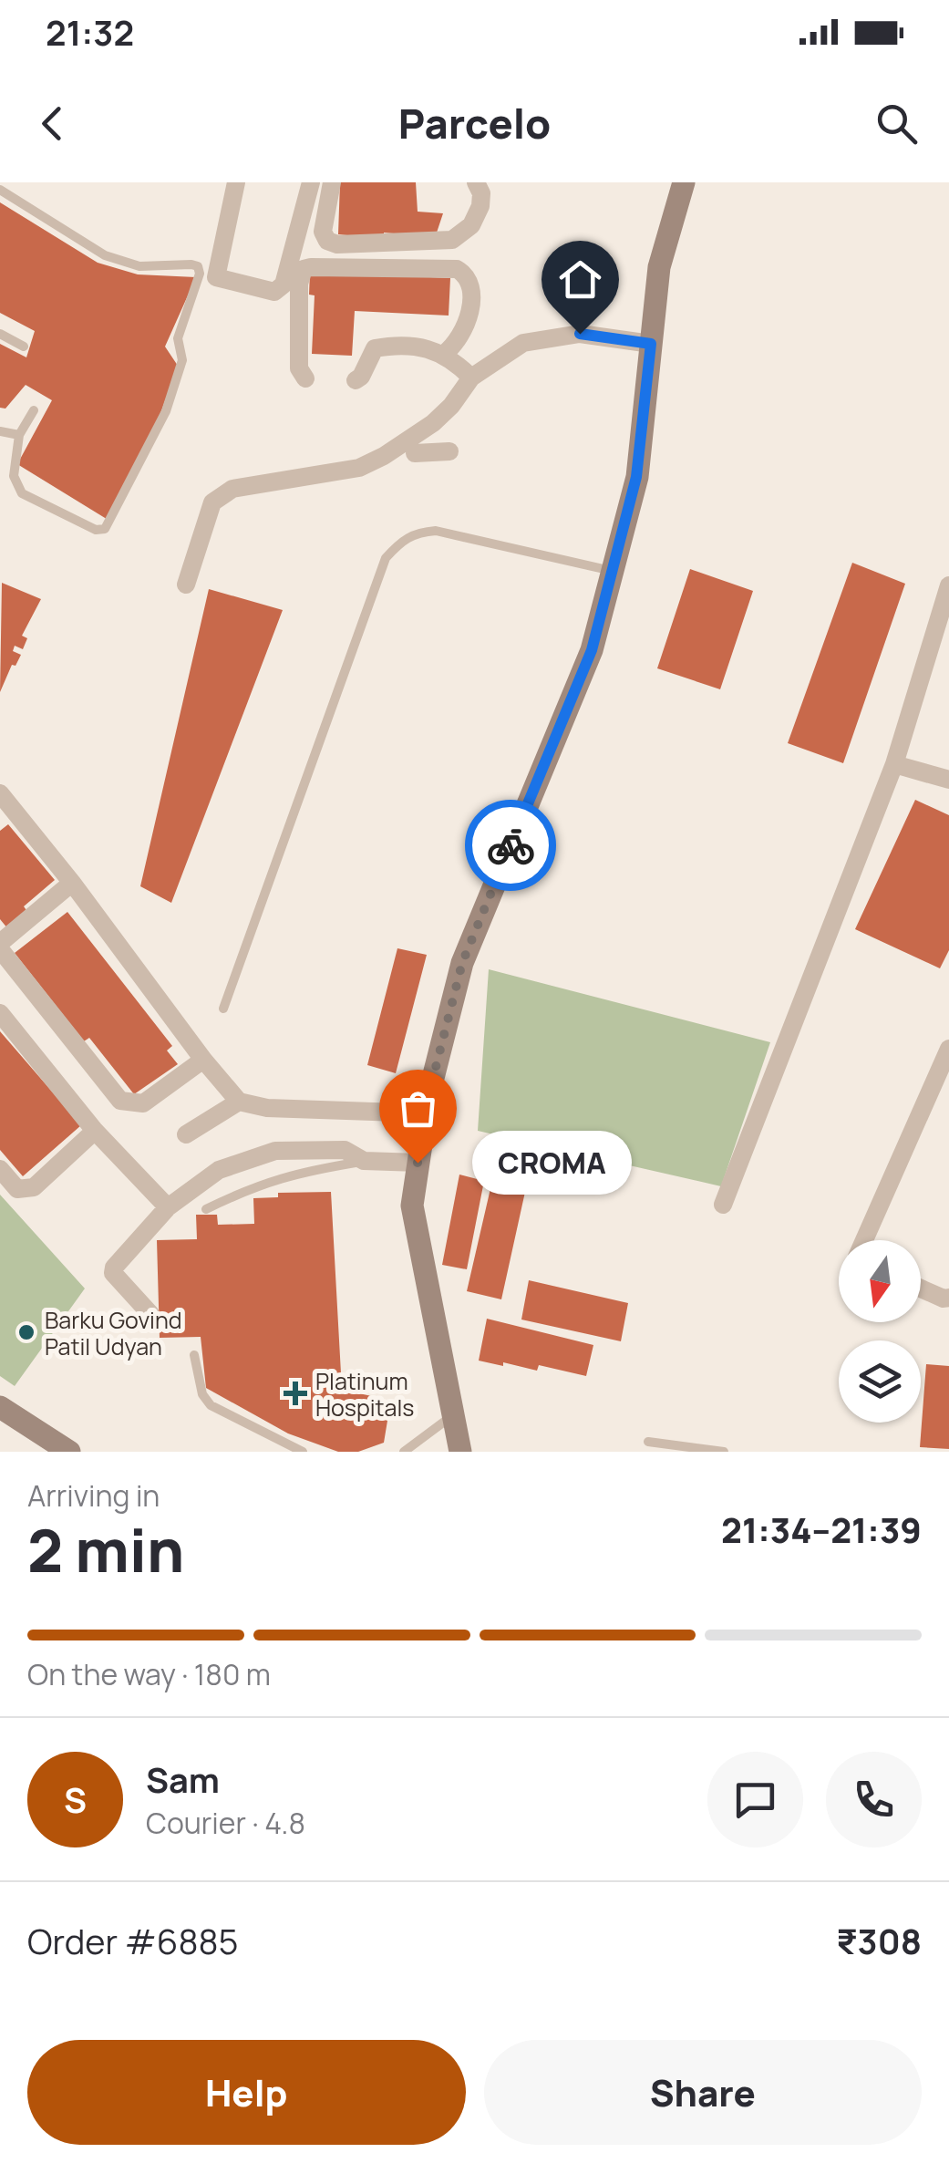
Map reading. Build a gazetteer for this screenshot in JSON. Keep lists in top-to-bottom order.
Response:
{
  "places": {
    "other": ["CROMA", "Barku Govind Patil Udyan"],
    "health": ["Platinum Hospitals"]
  },
  "north": "bottom",
  "page": {
    "status": "21:32",
    "header": "Parcelo",
    "bubble": "CROMA",
    "heading": ["2 min", "Arriving in", "21:34–21:39"],
    "panel": [
      "Sam",
      "Courier · 4.8",
      "Order #6885",
      "₹308"
    ],
    "bar": "On the way · 180 m",
    "round": "S",
    "buttons": ["Help", "Share"]
  }
}
